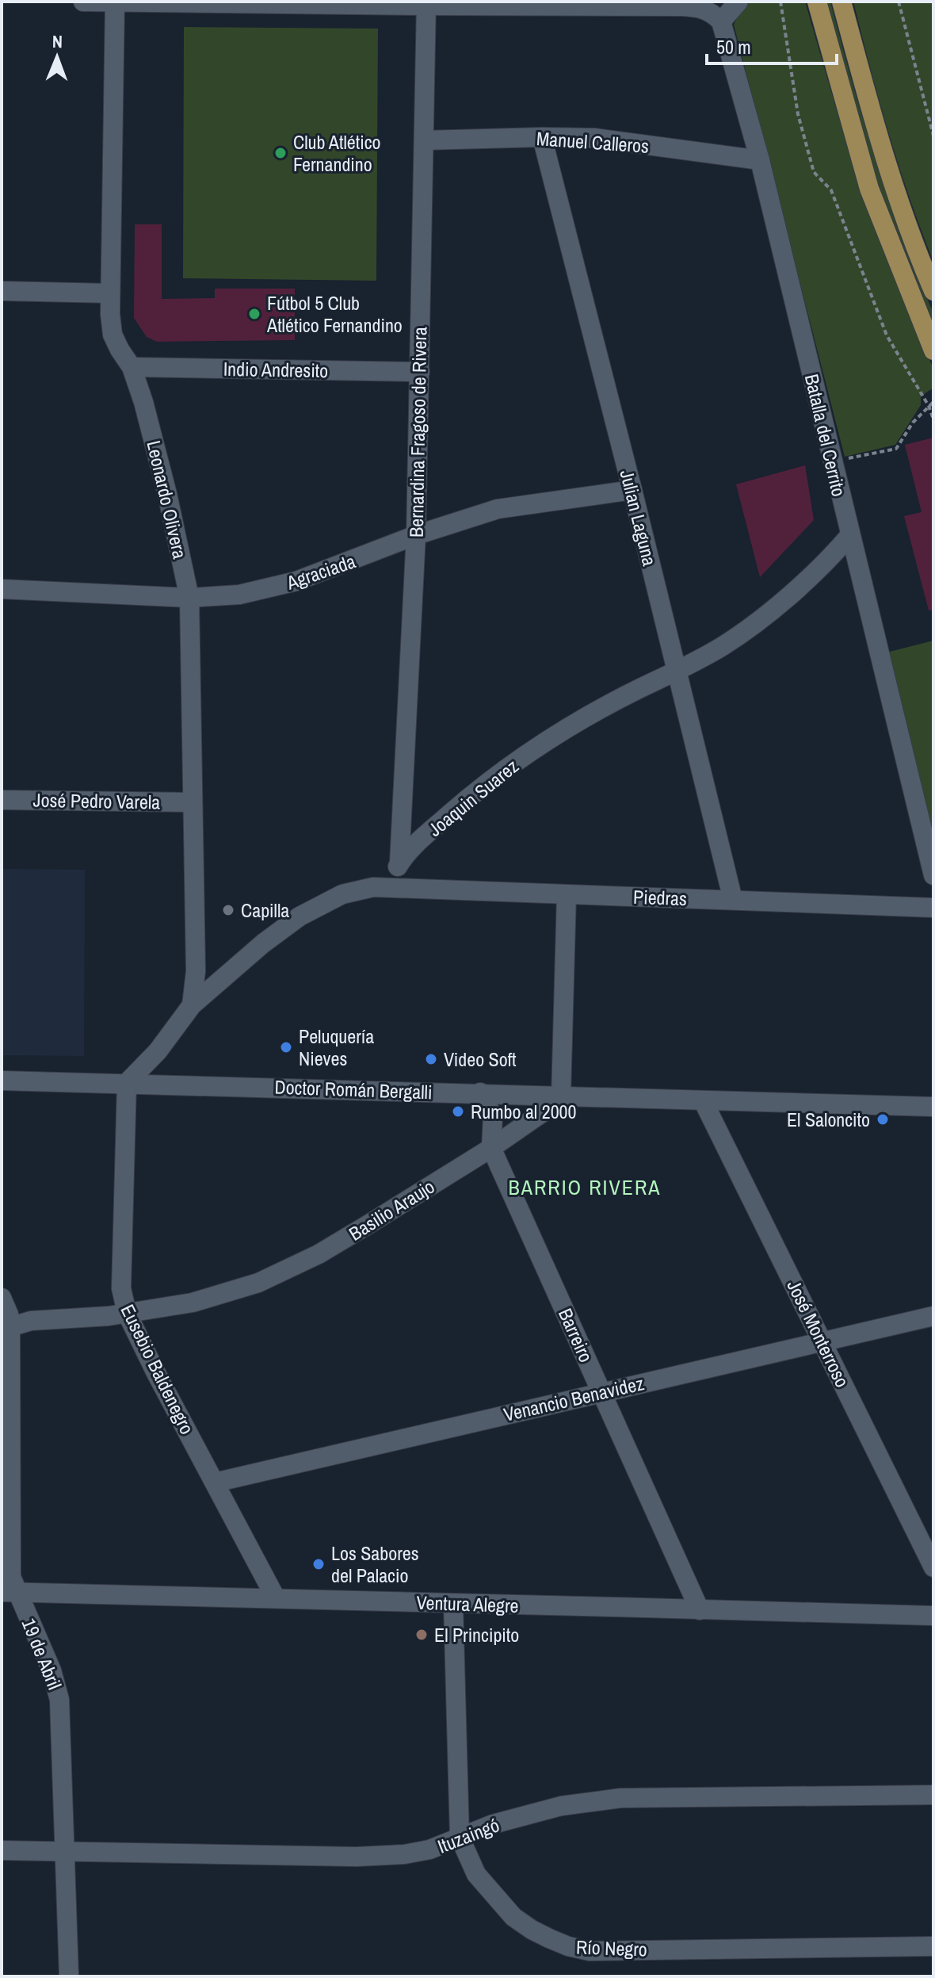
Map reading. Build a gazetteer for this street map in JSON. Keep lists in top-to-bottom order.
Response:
{
  "streets": {
    "street": [
      "Manuel Calleros",
      "Indio Andresito",
      "Bernardina Fragoso de Rivera",
      "Batalla del Cerrito",
      "Leonardo Olivera",
      "Julian Laguna",
      "Agraciada",
      "Joaquin Suarez",
      "José Pedro Varela",
      "Piedras",
      "Doctor Román Bergalli",
      "Basilio Araujo",
      "José Monterroso",
      "Barreiro",
      "Eusebio Baldenegro",
      "Venancio Benavidez",
      "Ventura Alegre",
      "19 de Abril",
      "Ituzaingó",
      "Río Negro"
    ]
  },
  "crossings": [
    ["Manuel Calleros", "Bernardina Fragoso de Rivera"],
    ["Manuel Calleros", "Batalla del Cerrito"],
    ["Manuel Calleros", "Julian Laguna"],
    ["Indio Andresito", "Bernardina Fragoso de Rivera"],
    ["Indio Andresito", "Leonardo Olivera"],
    ["Bernardina Fragoso de Rivera", "Agraciada"],
    ["Bernardina Fragoso de Rivera", "Joaquin Suarez"],
    ["Batalla del Cerrito", "Joaquin Suarez"],
    ["Leonardo Olivera", "Agraciada"],
    ["Leonardo Olivera", "José Pedro Varela"],
    ["Julian Laguna", "Agraciada"],
    ["Julian Laguna", "Joaquin Suarez"],
    ["Julian Laguna", "Piedras"],
    ["Joaquin Suarez", "Piedras"],
    ["Doctor Román Bergalli", "Basilio Araujo"],
    ["Doctor Román Bergalli", "José Monterroso"],
    ["Doctor Román Bergalli", "Barreiro"],
    ["Doctor Román Bergalli", "Eusebio Baldenegro"],
    ["Basilio Araujo", "Barreiro"],
    ["Basilio Araujo", "Eusebio Baldenegro"],
    ["Basilio Araujo", "19 de Abril"],
    ["José Monterroso", "Venancio Benavidez"],
    ["Barreiro", "Venancio Benavidez"],
    ["Barreiro", "Ventura Alegre"],
    ["Eusebio Baldenegro", "Venancio Benavidez"],
    ["Eusebio Baldenegro", "Ventura Alegre"],
    ["Ventura Alegre", "19 de Abril"],
    ["Ventura Alegre", "Río Negro"],
    ["19 de Abril", "Ituzaingó"],
    ["Ituzaingó", "Río Negro"]
  ],
  "districts": ["BARRIO RIVERA"],
  "places": [
    "Club Atlético Fernandino",
    "Fútbol 5 Club Atlético Fernandino",
    "Capilla",
    "Peluquería Nieves",
    "Video Soft",
    "Rumbo al 2000",
    "El Saloncito",
    "Los Sabores del Palacio",
    "El Principito"
  ],
  "scale_bar": "50 m",
  "north": "top"
}
